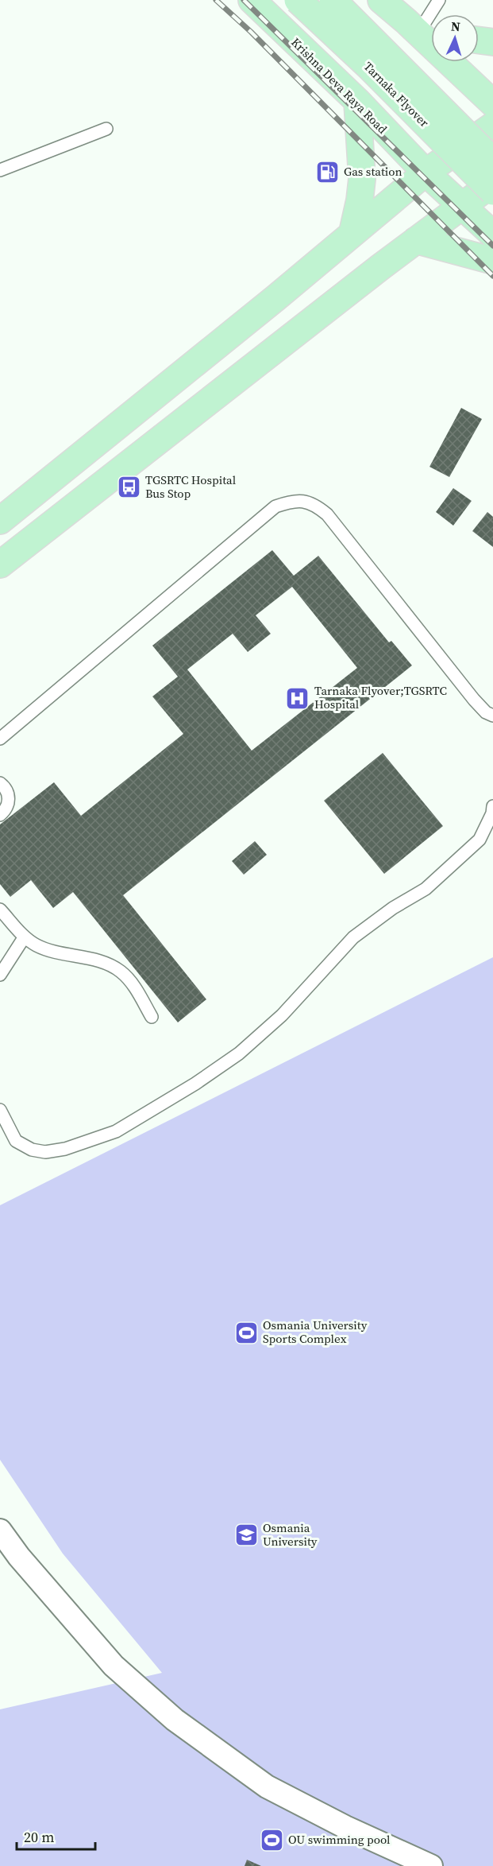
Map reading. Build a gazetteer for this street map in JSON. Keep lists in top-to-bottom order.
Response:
{
  "streets": {
    "main road": ["Krishna Deva Raya Road", "Tarnaka Flyover"]
  },
  "places": {
    "fuel station": ["Gas station"],
    "bus stop": ["TGSRTC Hospital Bus Stop"],
    "hospital": ["Tarnaka Flyover;TGSRTC Hospital"],
    "sports": ["Osmania University Sports Complex", "OU swimming pool"],
    "school or university": ["Osmania University"]
  },
  "scale_bar": "20 m",
  "north": "top"
}
